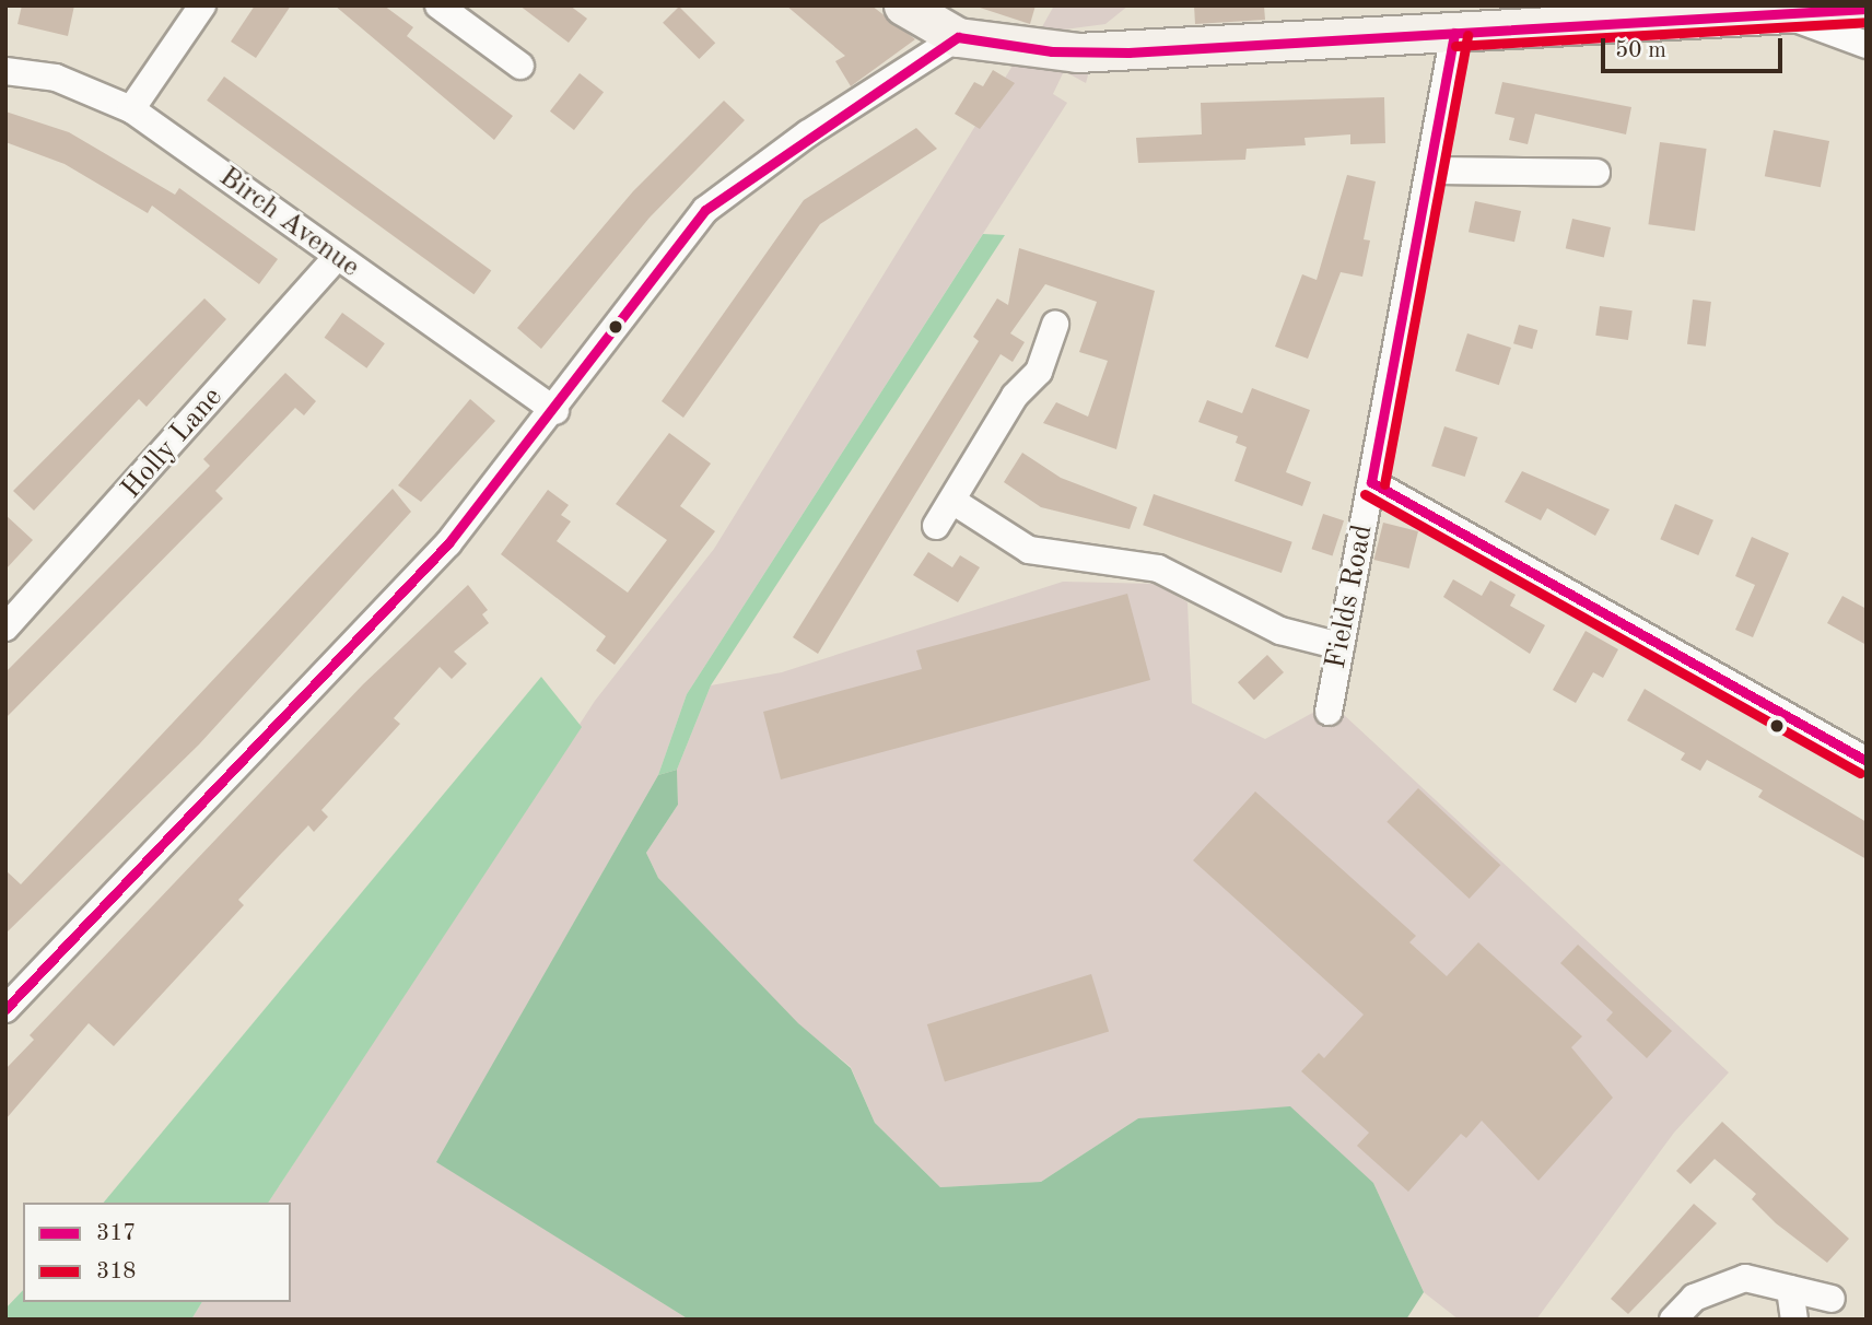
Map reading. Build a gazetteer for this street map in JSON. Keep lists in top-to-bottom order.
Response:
{
  "streets": {
    "street": ["Birch Avenue", "Holly Lane", "Fields Road"]
  },
  "crossings": [
    ["Birch Avenue", "Holly Lane"]
  ],
  "lines": ["transit line 317", "transit line 318"],
  "legend": ["317", "318"],
  "scale_bar": "50 m"
}
